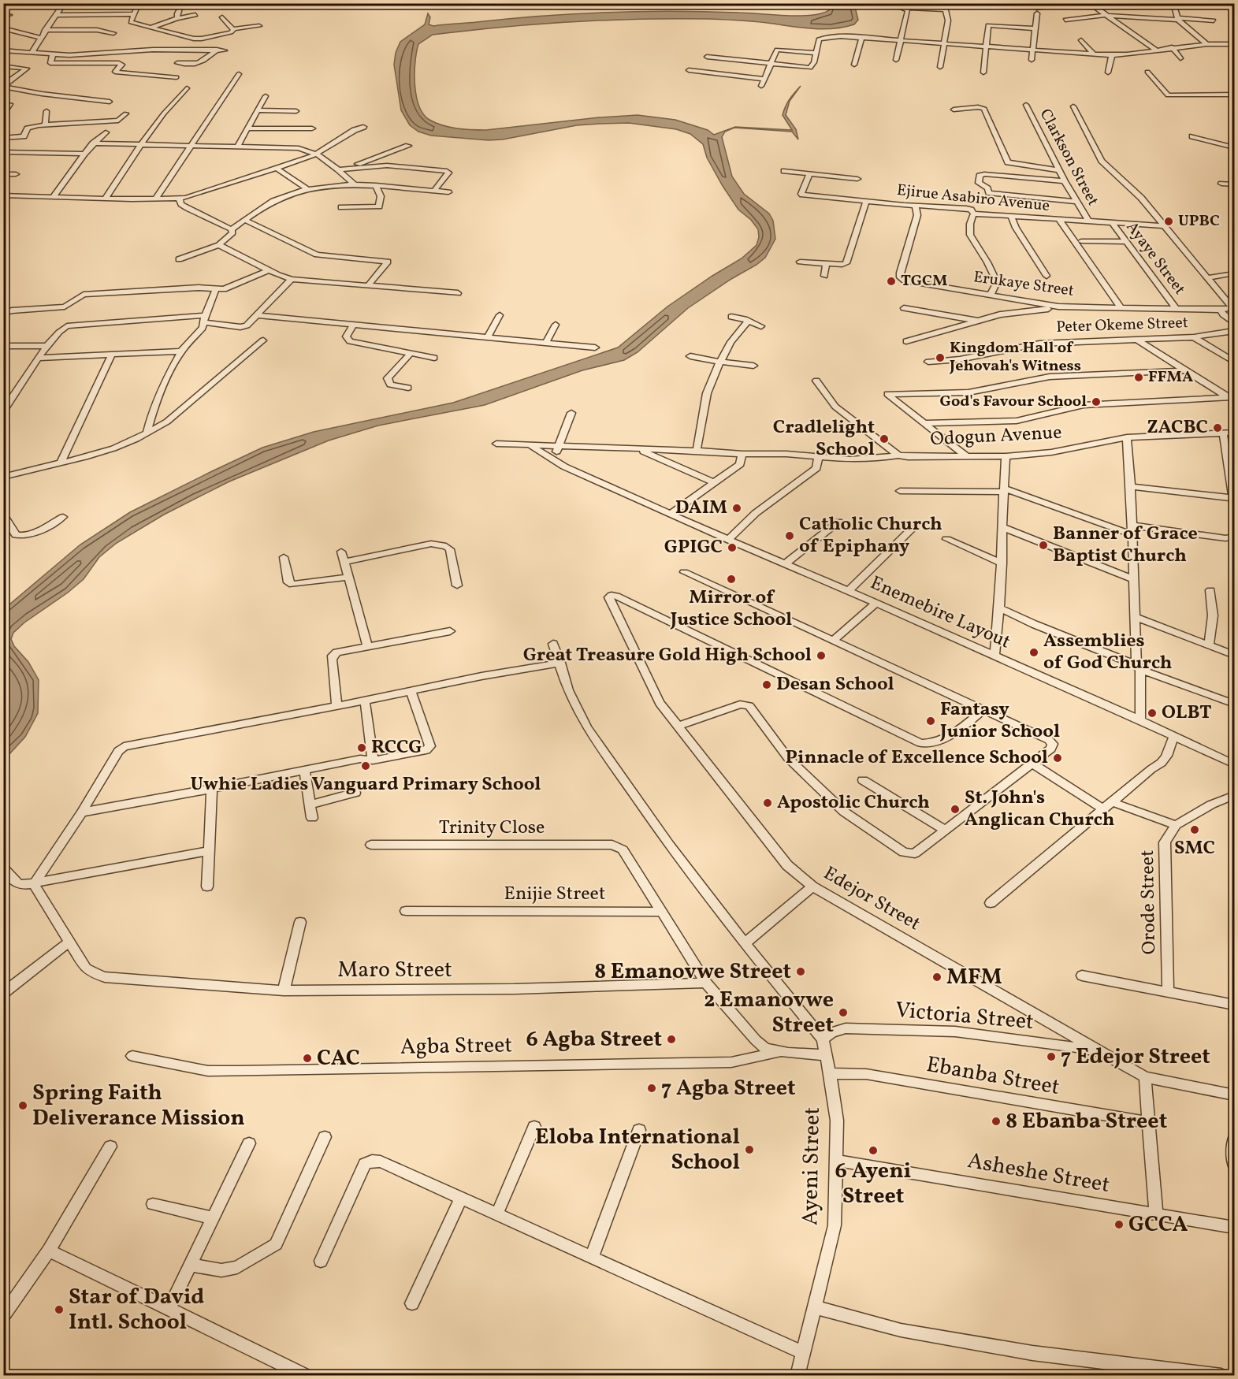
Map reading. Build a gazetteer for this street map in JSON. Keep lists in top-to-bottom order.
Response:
{
  "streets": {
    "street": [
      "Clarkson Street",
      "Ejirue Asabiro Avenue",
      "Ayaye Street",
      "Erukaye Street",
      "Peter Okeme Street",
      "Odogun Avenue",
      "Enemebire Layout",
      "Trinity Close",
      "Enijie Street",
      "Edejor Street",
      "Orode Street",
      "Maro Street",
      "Victoria Street",
      "Agba Street",
      "Ebanba Street",
      "Ayeni Street",
      "Asheshe Street"
    ]
  },
  "crossings": [
    ["Clarkson Street", "Ejirue Asabiro Avenue"],
    ["Ejirue Asabiro Avenue", "Ayaye Street"],
    ["Ejirue Asabiro Avenue", "Erukaye Street"],
    ["Ayaye Street", "Erukaye Street"],
    ["Odogun Avenue", "Enemebire Layout"],
    ["Trinity Close", "Enijie Street"],
    ["Edejor Street", "Victoria Street"],
    ["Victoria Street", "Ayeni Street"],
    ["Ebanba Street", "Ayeni Street"],
    ["Ayeni Street", "Asheshe Street"]
  ],
  "places": [
    "UPBC",
    "TGCM",
    "Kingdom Hall of Jehovah's Witness",
    "FFMA",
    "God's Favour School",
    "ZACBC",
    "Cradlelight School",
    "DAIM",
    "Catholic Church of Epiphany",
    "Banner of Grace Baptist Church",
    "GPIGC",
    "Mirror of Justice School",
    "Assemblies of God Church",
    "Great Treasure Gold High School",
    "Desan School",
    "OLBT",
    "Fantasy Junior School",
    "RCCG",
    "Pinnacle of Excellence School",
    "Uwhie Ladies Vanguard Primary School",
    "Apostolic Church",
    "St. John's Anglican Church",
    "SMC",
    "8 Emanovwe Street",
    "MFM",
    "2 Emanovwe Street",
    "6 Agba Street",
    "7 Edejor Street",
    "CAC",
    "7 Agba Street",
    "Spring Faith Deliverance Mission",
    "8 Ebanba Street",
    "Eloba International School",
    "6 Ayeni Street",
    "GCCA",
    "Star of David Intl. School"
  ]
}
